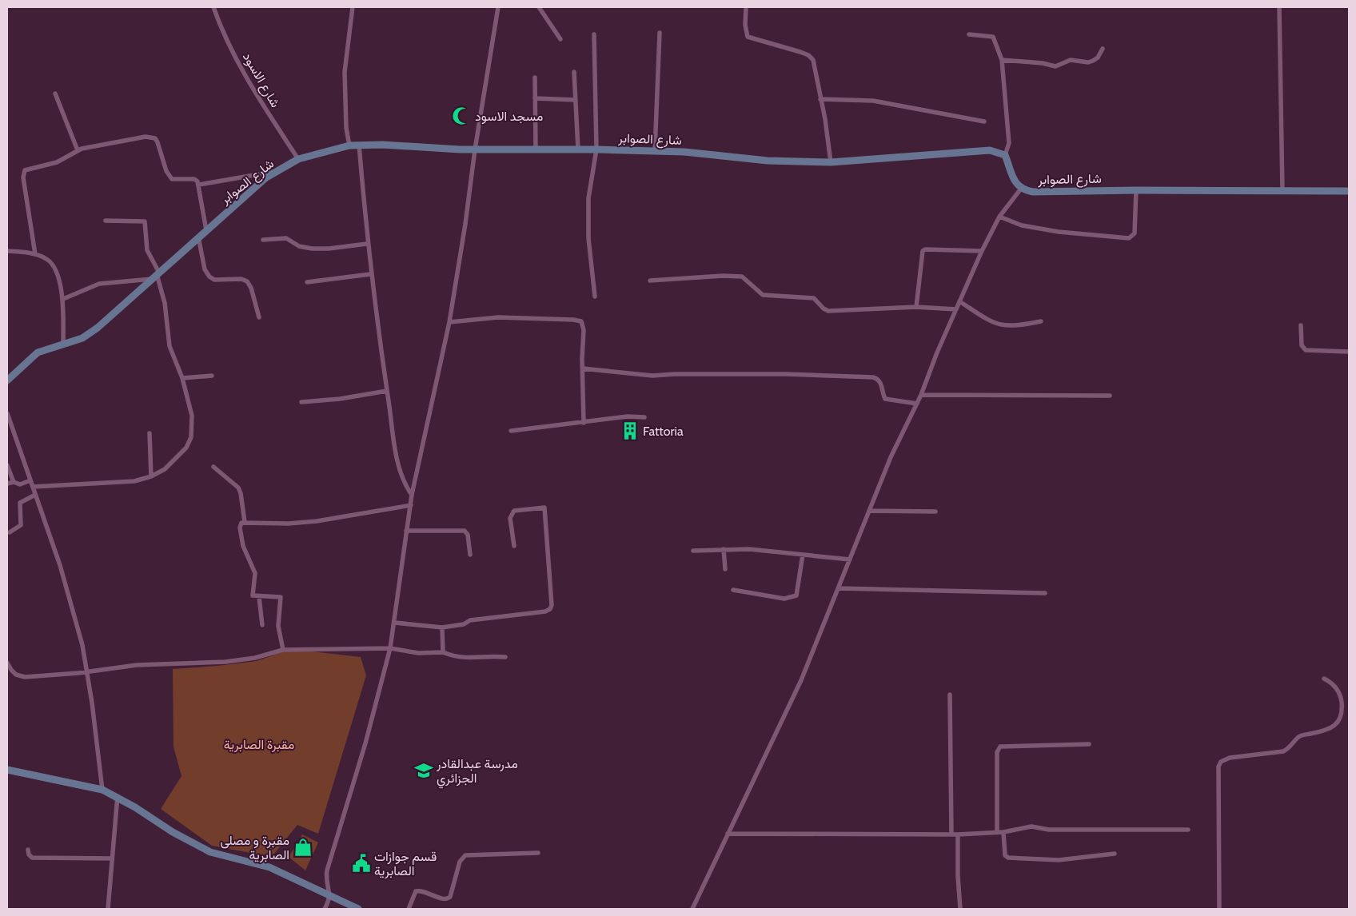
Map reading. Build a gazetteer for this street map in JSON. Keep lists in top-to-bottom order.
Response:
{
  "streets": {
    "street": ["شارع الاسود", "شارع الصوابر"]
  },
  "crossings": [
    ["شارع الاسود", "شارع الصوابر"]
  ],
  "parks": ["مقبرة الصابرية"],
  "places": {
    "mosque": ["مسجد الاسود"],
    "building": ["Fattoria"],
    "school or university": ["مدرسة عبدالقادر الجزائري"],
    "shop": ["مقبرة و مصلى الصابرية"],
    "public building": ["قسم جوازات الصابرية"]
  }
}
